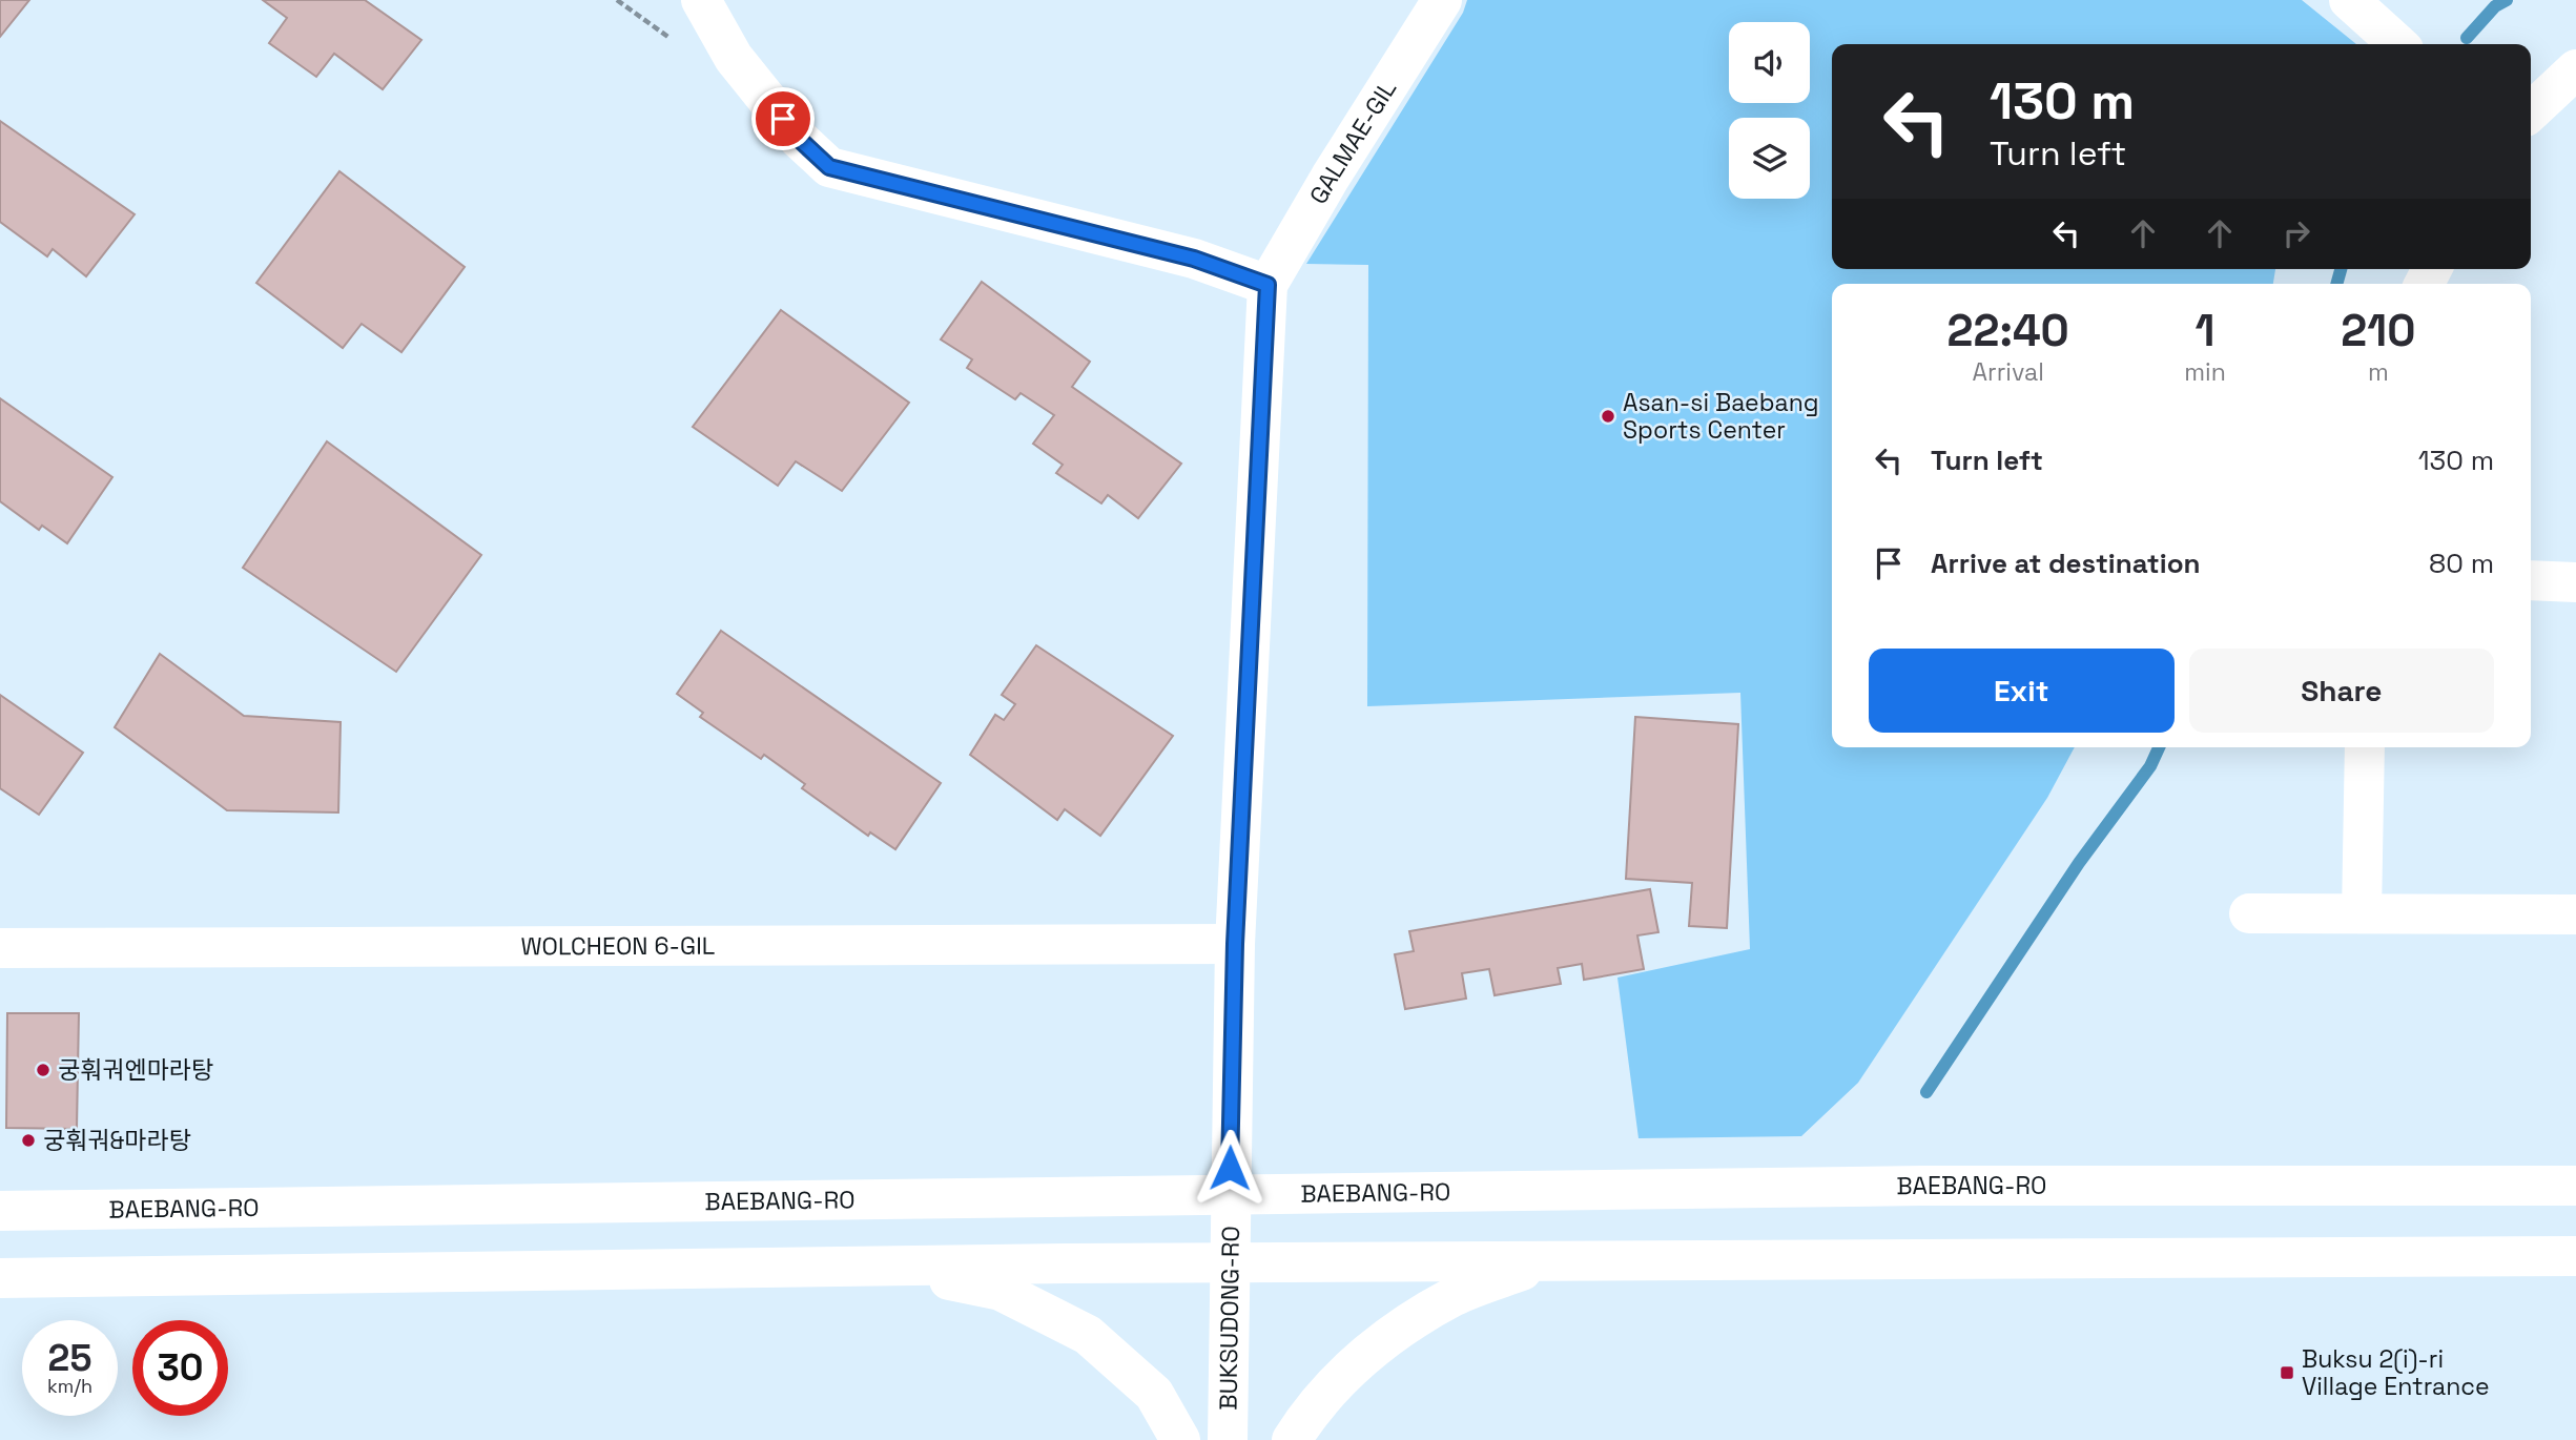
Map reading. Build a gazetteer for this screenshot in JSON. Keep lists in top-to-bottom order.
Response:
{
  "streets": {
    "street": [
      "GALMAE-GIL",
      "WOLCHEON 6-GIL",
      "BAEBANG-RO",
      "BUKSUDONG-RO"
    ]
  },
  "crossings": [
    ["GALMAE-GIL", "BUKSUDONG-RO"],
    ["WOLCHEON 6-GIL", "BUKSUDONG-RO"],
    ["BAEBANG-RO", "BUKSUDONG-RO"]
  ],
  "places": {
    "other": ["Asan-si Baebang Sports Center", "궁훠궈엔마라탕", "궁훠궈&마라탕"],
    "transit": ["Buksu 2(i)-ri Village Entrance"]
  },
  "page": {
    "turn": ["130 m", "Turn left"],
    "eta": [
      "22:40",
      "Arrival",
      "1",
      "min",
      "210",
      "m"
    ],
    "list": [
      {
        "name": "Turn left",
        "value": "130 m"
      },
      {
        "name": "Arrive at destination",
        "value": "80 m"
      }
    ],
    "buttons": ["Exit", "Share"],
    "speed": "25 km/h",
    "limit": "30"
  }
}
